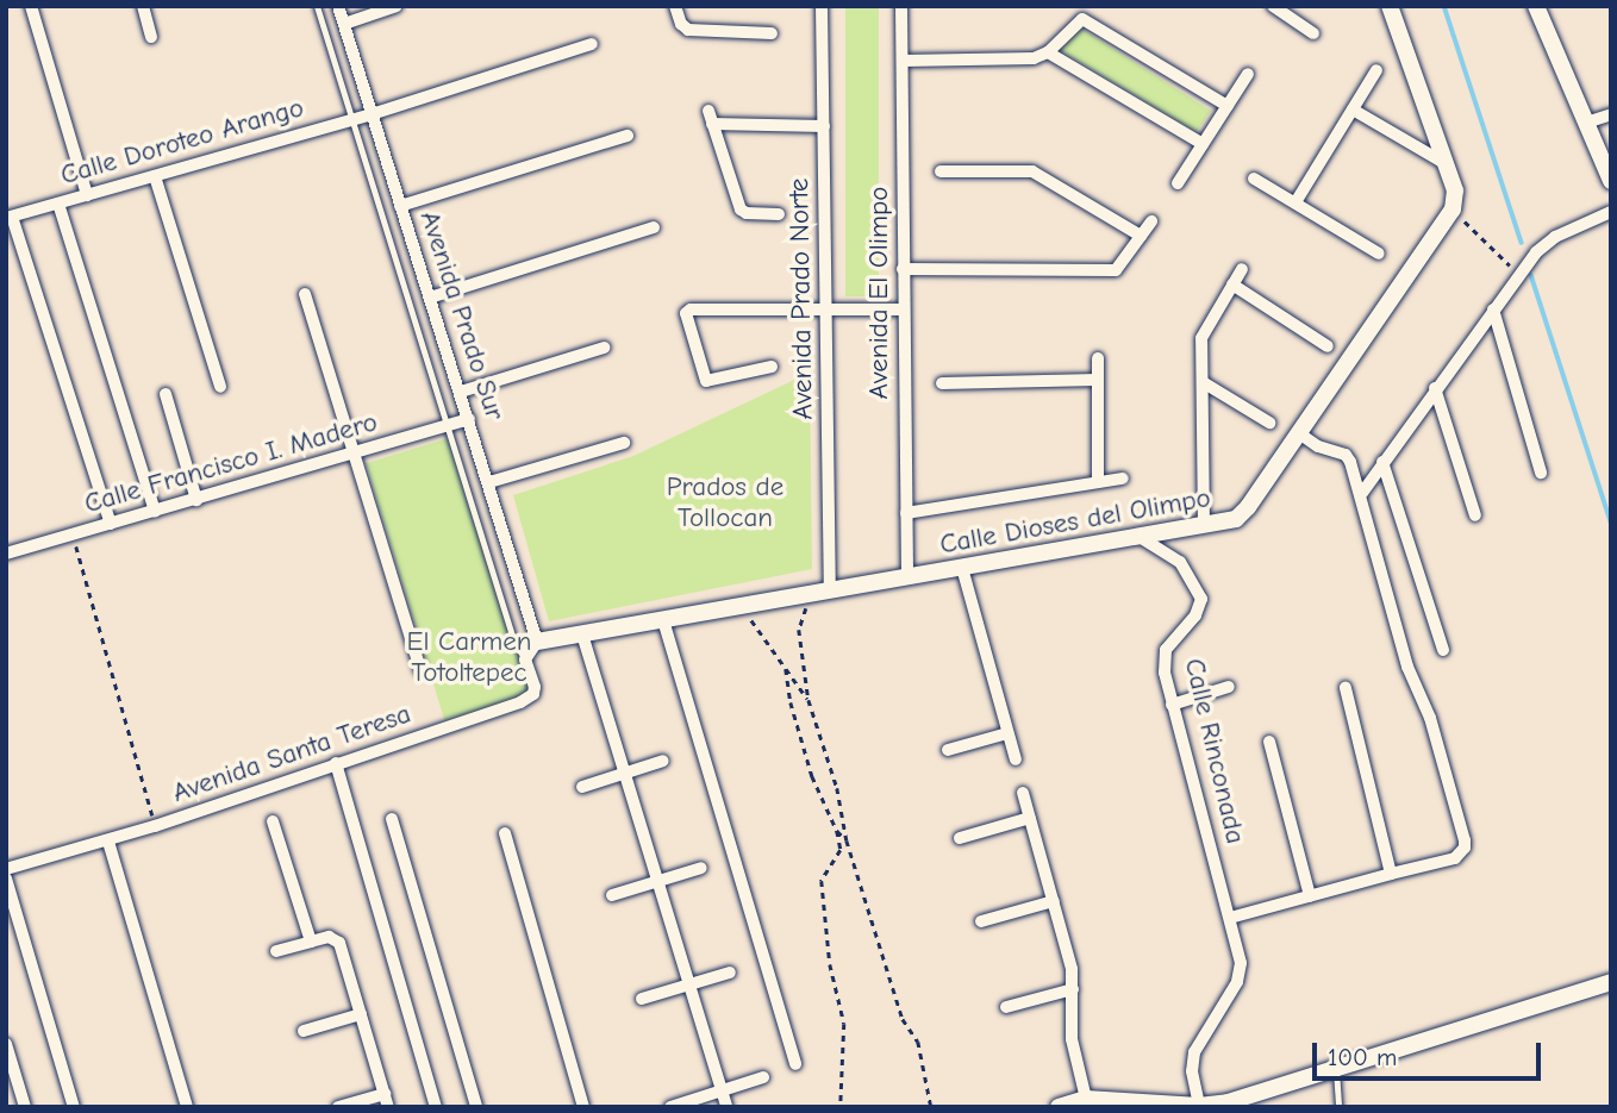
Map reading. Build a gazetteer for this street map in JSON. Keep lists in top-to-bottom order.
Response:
{
  "streets": {
    "main road": ["Calle Dioses del Olimpo"],
    "street": [
      "Calle Doroteo Arango",
      "Avenida El Olimpo",
      "Avenida Prado Norte",
      "Avenida Prado Sur",
      "Calle Francisco I. Madero",
      "Calle Rinconada",
      "Avenida Santa Teresa"
    ]
  },
  "crossings": [
    ["Calle Doroteo Arango", "Avenida Prado Sur"],
    ["Avenida El Olimpo", "Calle Dioses del Olimpo"],
    ["Avenida Prado Norte", "Calle Dioses del Olimpo"],
    ["Avenida Prado Sur", "Calle Francisco I. Madero"],
    ["Avenida Prado Sur", "Calle Dioses del Olimpo"],
    ["Calle Dioses del Olimpo", "Calle Rinconada"]
  ],
  "parks": ["Prados de Tollocan", "El Carmen Totoltepec"],
  "scale_bar": "100 m"
}
